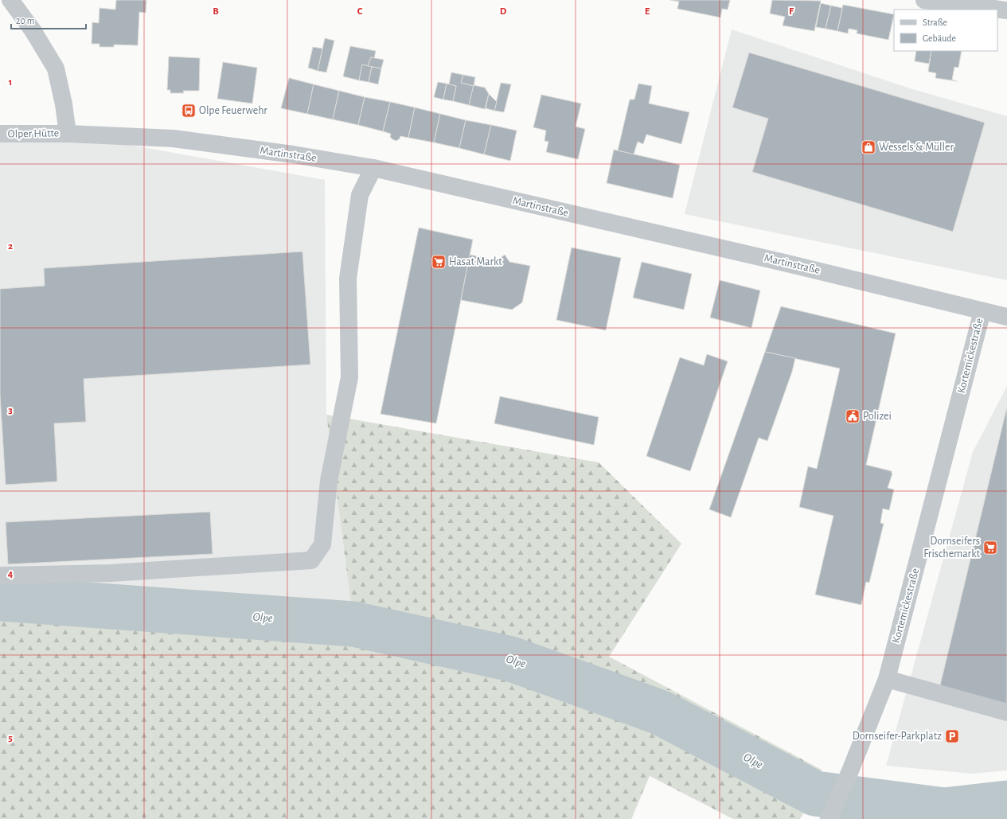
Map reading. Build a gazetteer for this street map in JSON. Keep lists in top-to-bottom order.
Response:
{
  "streets": {
    "street": ["Olper Hütte", "Martinstraße", "Kortemickestraße"]
  },
  "crossings": [
    ["Olper Hütte", "Martinstraße"],
    ["Martinstraße", "Kortemickestraße"]
  ],
  "water": ["Olpe"],
  "places": {
    "bus stop": ["Olpe Feuerwehr"],
    "shop": ["Wessels & Müller"],
    "supermarket": ["Hasat Markt", "Dornseifers Frischemarkt"],
    "public building": ["Polizei"],
    "parking": ["Dornseifer-Parkplatz"]
  },
  "legend": ["Straße", "Gebäude"],
  "scale_bar": "20 m",
  "grid": {
    "columns": [
      "B",
      "C",
      "D",
      "E",
      "F"
    ],
    "rows": [
      "1",
      "2",
      "3",
      "4",
      "5"
    ]
  }
}
